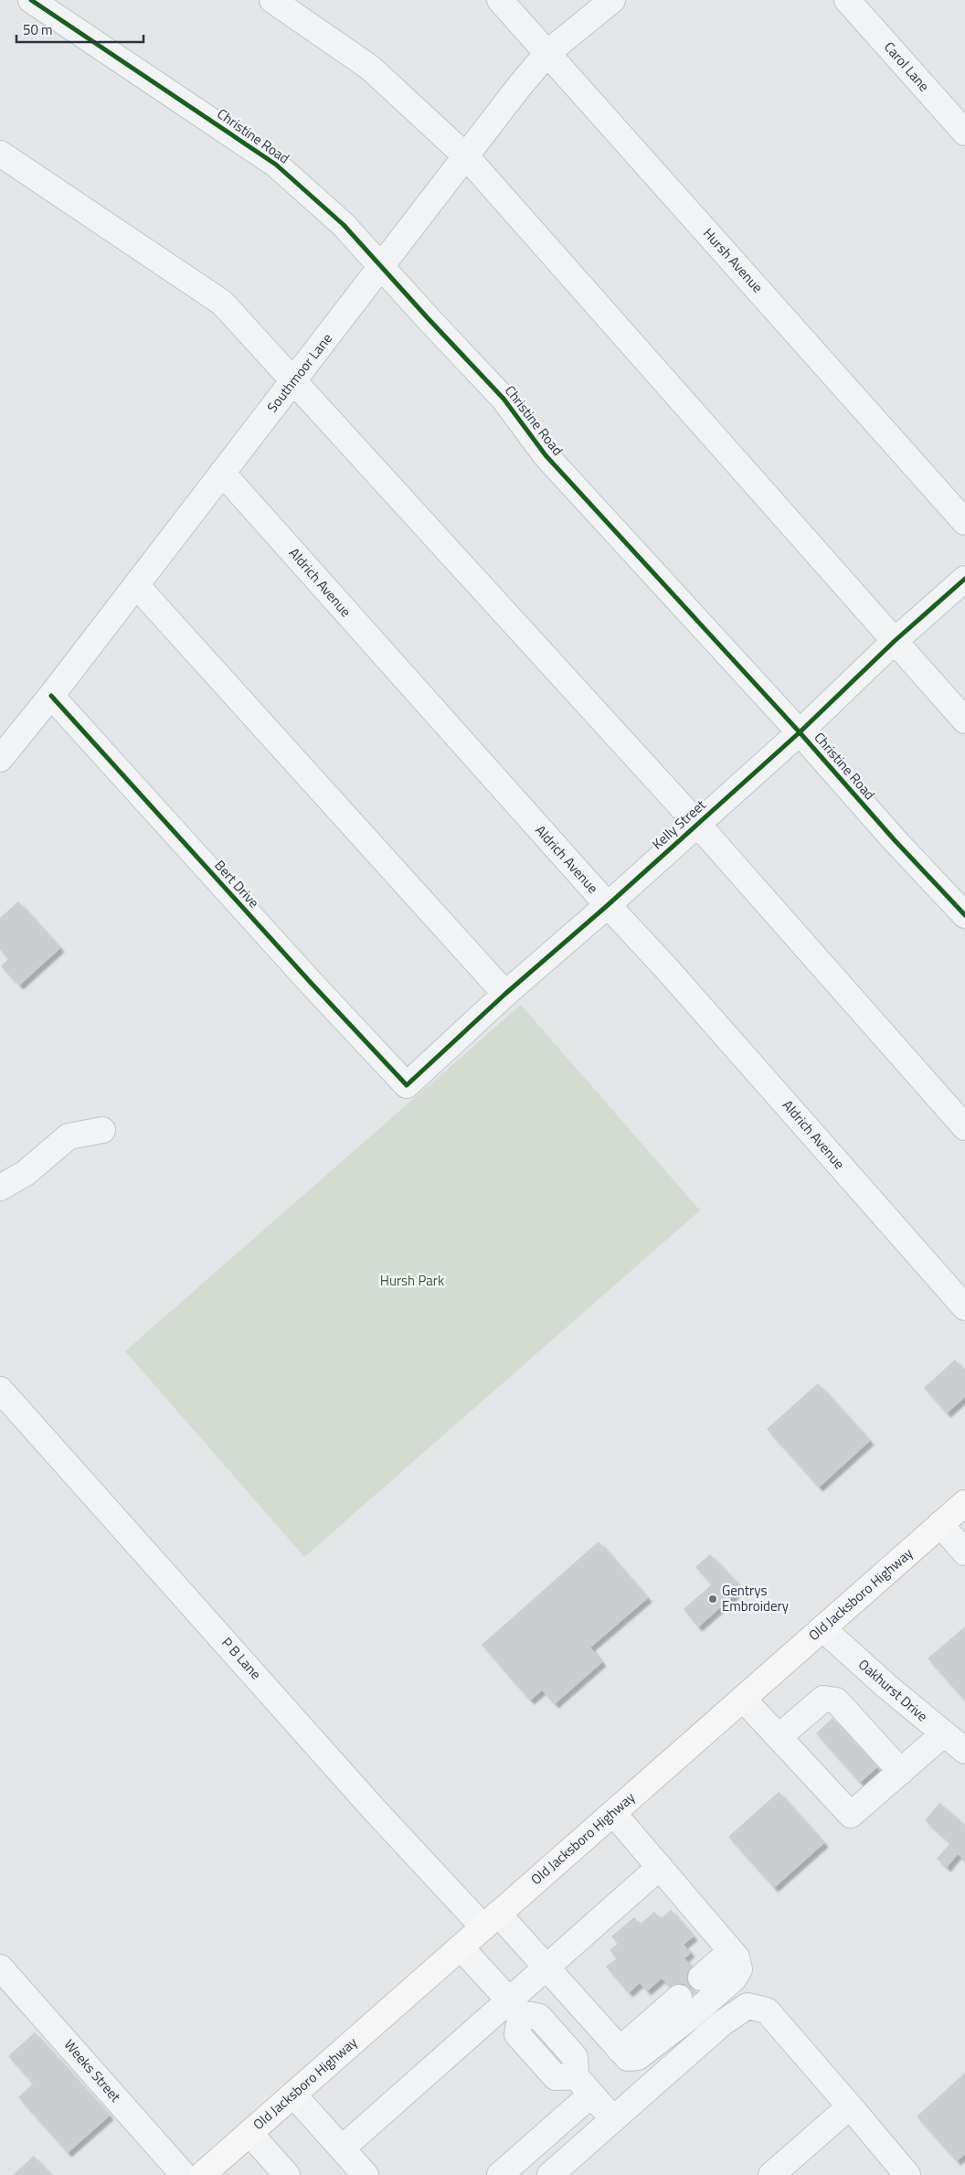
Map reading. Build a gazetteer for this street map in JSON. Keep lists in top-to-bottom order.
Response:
{
  "streets": {
    "main road": ["Old Jacksboro Highway"],
    "street": [
      "Carol Lane",
      "Christine Road",
      "Hursh Avenue",
      "Southmoor Lane",
      "Aldrich Avenue",
      "Kelly Street",
      "Bert Drive",
      "P B Lane",
      "Oakhurst Drive",
      "Weeks Street"
    ]
  },
  "crossings": [
    ["Christine Road", "Southmoor Lane"],
    ["Christine Road", "Kelly Street"],
    ["Hursh Avenue", "Southmoor Lane"],
    ["Southmoor Lane", "Aldrich Avenue"],
    ["Southmoor Lane", "Bert Drive"],
    ["Aldrich Avenue", "Kelly Street"],
    ["Kelly Street", "Bert Drive"],
    ["Old Jacksboro Highway", "P B Lane"],
    ["Old Jacksboro Highway", "Oakhurst Drive"]
  ],
  "parks": ["Hursh Park"],
  "places": ["Gentrys Embroidery"],
  "scale_bar": "50 m"
}
